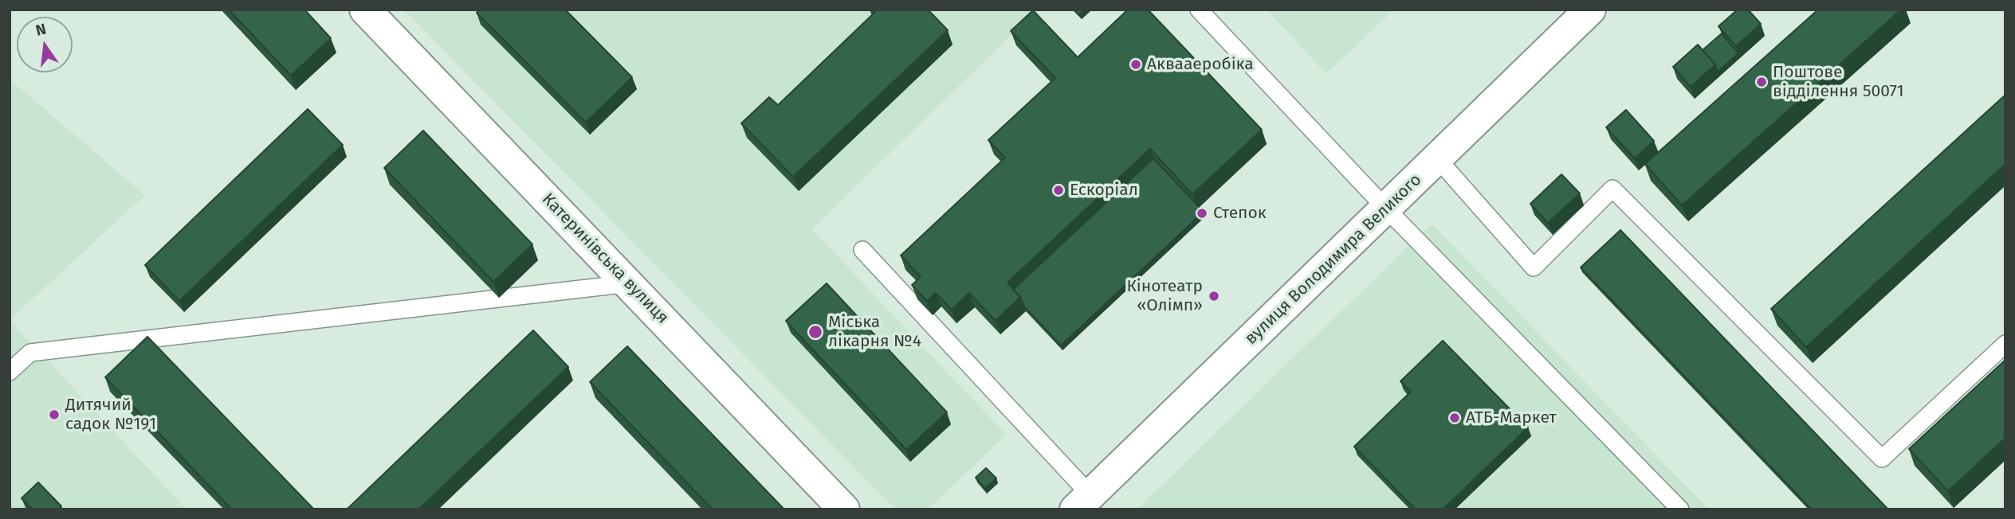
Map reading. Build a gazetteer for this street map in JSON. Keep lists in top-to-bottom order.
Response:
{
  "streets": {
    "main road": ["Катеринівська вулиця", "вулиця Володимира Великого"]
  },
  "places": [
    "Аквааеробіка",
    "Поштове відділення 50071",
    "Ескоріал",
    "Степок",
    "Кінотеатр «Олімп»",
    "Міська лікарня №4",
    "Дитячий садок №191",
    "АТБ-Маркет"
  ],
  "north": "top"
}
